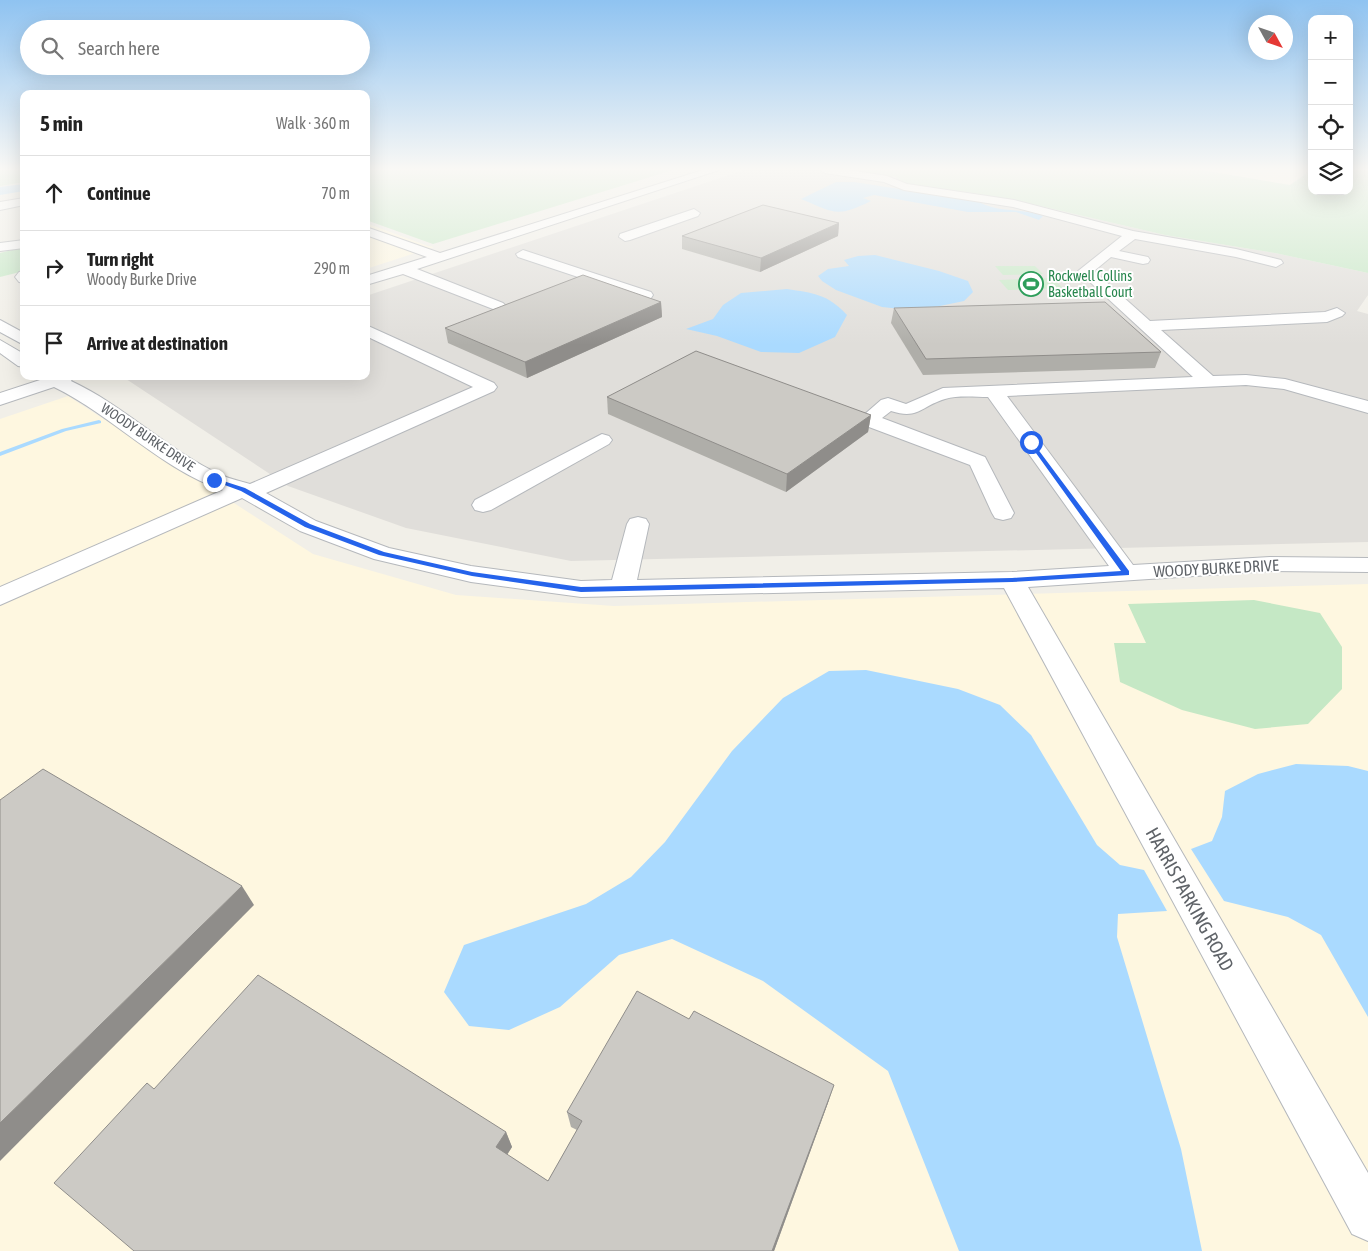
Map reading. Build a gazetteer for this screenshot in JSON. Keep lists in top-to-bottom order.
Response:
{
  "streets": {
    "street": ["WOODY BURKE DRIVE", "HARRIS PARKING ROAD"]
  },
  "crossings": [
    ["WOODY BURKE DRIVE", "HARRIS PARKING ROAD"]
  ],
  "places": {
    "sports": ["Rockwell Collins Basketball Court"]
  },
  "north": "bottom right",
  "page": {
    "map_buttons": ["+", "−"],
    "search": "Search here",
    "heading": ["5 min", "Walk · 360 m"],
    "list": [
      ["Continue", "70 m"],
      ["Turn right", "Woody Burke Drive", "290 m"],
      "Arrive at destination"
    ]
  }
}
